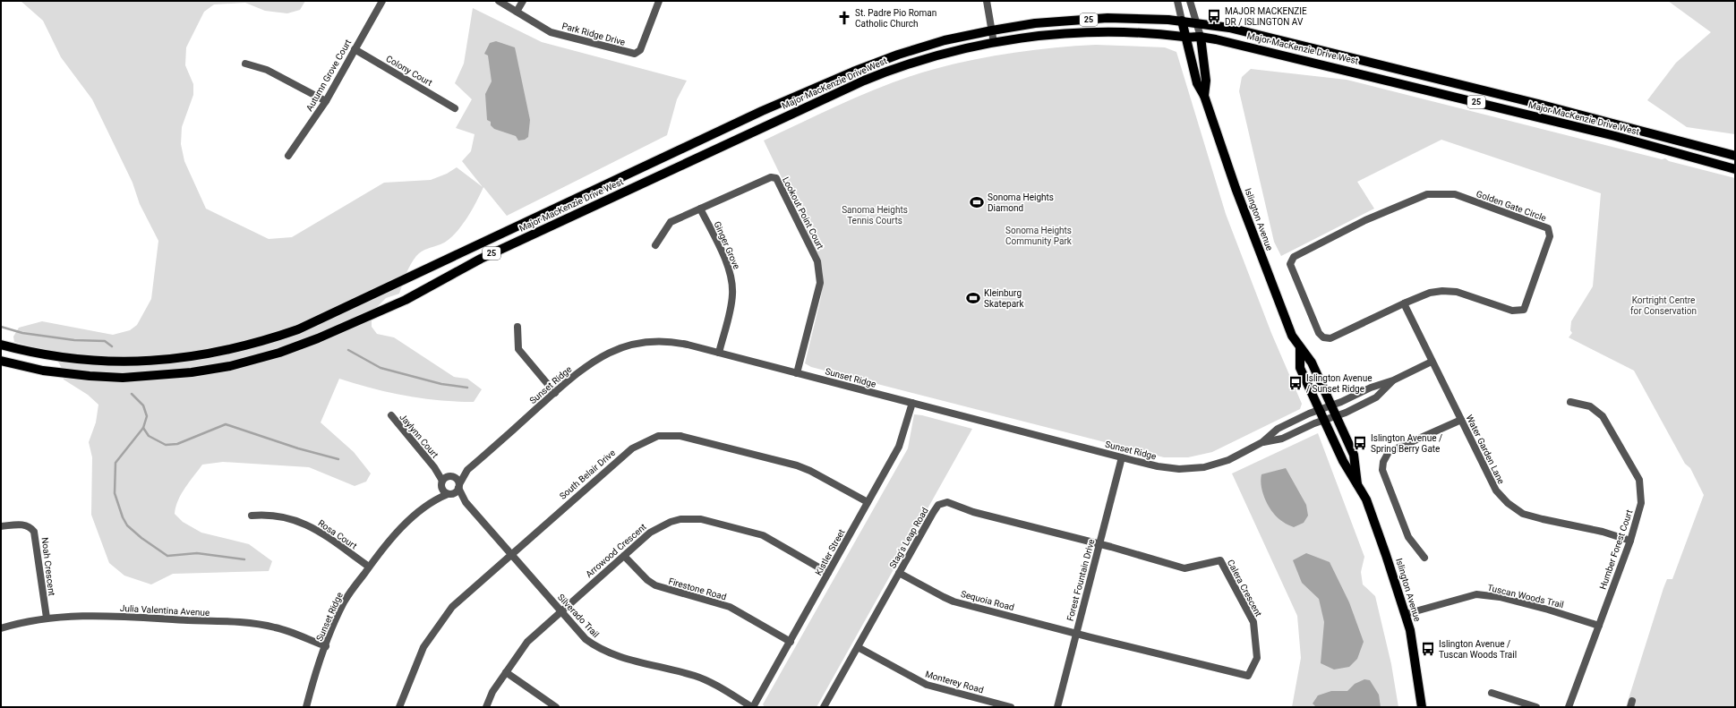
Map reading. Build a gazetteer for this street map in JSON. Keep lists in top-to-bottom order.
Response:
{
  "streets": {
    "main road": ["25", "Major MacKenzie Drive West", "Islington Avenue"],
    "street": [
      "Park Ridge Drive",
      "Colony Court",
      "Autumn Grove Court",
      "Golden Gate Circle",
      "Lookout Point Court",
      "Ginger Grove",
      "Sunset Ridge",
      "Jaylynn Court",
      "Water Garden Lane",
      "South Belair Drive",
      "Rosa Court",
      "Stag's Leap Road",
      "Humber Forest Court",
      "Arrowood Crescent",
      "Kistler Street",
      "Noah Crescent",
      "Forest Fountain Drive",
      "Calera Crescent",
      "Firestone Road",
      "Tuscan Woods Trail",
      "Sequoia Road",
      "Julia Valentina Avenue",
      "Silverado Trail",
      "Monterey Road"
    ]
  },
  "crossings": [
    ["Major MacKenzie Drive West", "Islington Avenue"],
    ["Colony Court", "Autumn Grove Court"],
    ["Golden Gate Circle", "Water Garden Lane"],
    ["Lookout Point Court", "Ginger Grove"],
    ["Lookout Point Court", "Sunset Ridge"],
    ["Islington Avenue", "Sunset Ridge"],
    ["Islington Avenue", "Tuscan Woods Trail"],
    ["Ginger Grove", "Sunset Ridge"],
    ["Sunset Ridge", "Jaylynn Court"],
    ["Sunset Ridge", "Rosa Court"],
    ["Sunset Ridge", "Kistler Street"],
    ["Sunset Ridge", "Forest Fountain Drive"],
    ["Sunset Ridge", "Julia Valentina Avenue"],
    ["Sunset Ridge", "Silverado Trail"],
    ["Jaylynn Court", "Silverado Trail"],
    ["Water Garden Lane", "Humber Forest Court"],
    ["South Belair Drive", "Kistler Street"],
    ["South Belair Drive", "Silverado Trail"],
    ["Stag's Leap Road", "Forest Fountain Drive"],
    ["Stag's Leap Road", "Calera Crescent"],
    ["Stag's Leap Road", "Sequoia Road"],
    ["Stag's Leap Road", "Monterey Road"],
    ["Humber Forest Court", "Tuscan Woods Trail"],
    ["Arrowood Crescent", "Kistler Street"],
    ["Arrowood Crescent", "Firestone Road"],
    ["Arrowood Crescent", "Silverado Trail"],
    ["Kistler Street", "Firestone Road"],
    ["Kistler Street", "Silverado Trail"],
    ["Noah Crescent", "Julia Valentina Avenue"],
    ["Forest Fountain Drive", "Calera Crescent"],
    ["Forest Fountain Drive", "Sequoia Road"],
    ["Calera Crescent", "Sequoia Road"]
  ],
  "parks": ["Sanoma Heights Tennis Courts", "Sonoma Heights Community Park", "Kortright Centre for Conservation"],
  "places": {
    "bus stop": [
      "MAJOR MACKENZIE DR / ISLINGTON AV",
      "Islington Avenue / Sunset Ridge",
      "Islington Avenue / Spring Berry Gate",
      "Islington Avenue / Tuscan Woods Trail"
    ],
    "church": ["St. Padre Pio Roman Catholic Church"],
    "sports": ["Sonoma Heights Diamond", "Kleinburg Skatepark"]
  }
}
